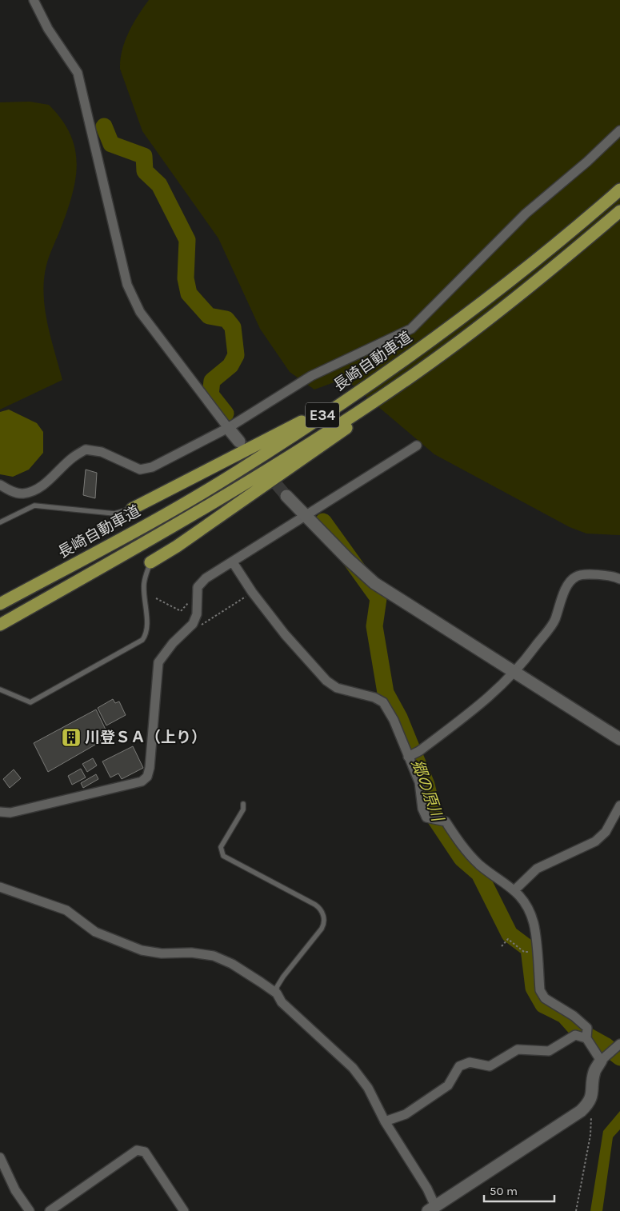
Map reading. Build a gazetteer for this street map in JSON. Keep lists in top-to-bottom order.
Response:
{
  "streets": {
    "highway": ["長崎自動車道", "E34"]
  },
  "water": ["郷の原川"],
  "places": {
    "building": ["川登ＳＡ（上り）"]
  },
  "scale_bar": "50 m"
}
